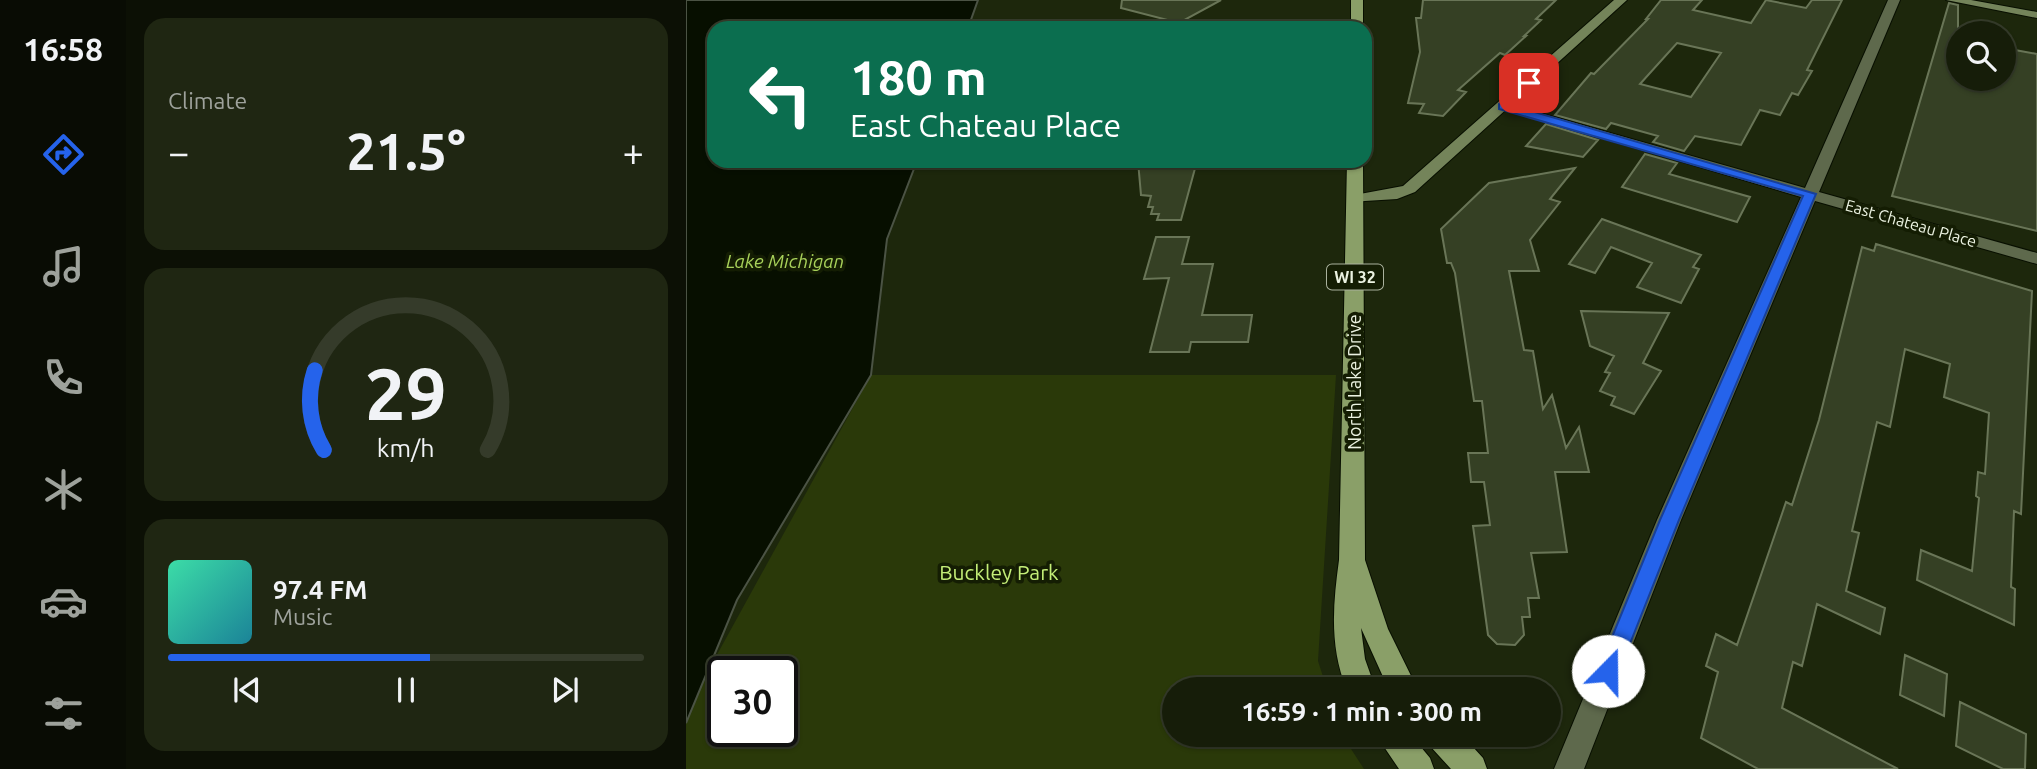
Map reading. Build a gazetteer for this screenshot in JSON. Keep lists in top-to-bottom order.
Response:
{
  "streets": {
    "main road": ["WI 32", "North Lake Drive"],
    "street": ["East Chateau Place"]
  },
  "water": ["Lake Michigan"],
  "parks": ["Buckley Park"],
  "page": {
    "tabs": "16:58",
    "tile": "Climate",
    "turn": ["180 m", "East Chateau Place"],
    "heat": ["−", "21.5°", "+"],
    "song": ["97.4 FM", "Music"],
    "limit": "30",
    "trip": "16:59 · 1 min · 300 m",
    "gauge": ["29", "km/h"]
  }
}
